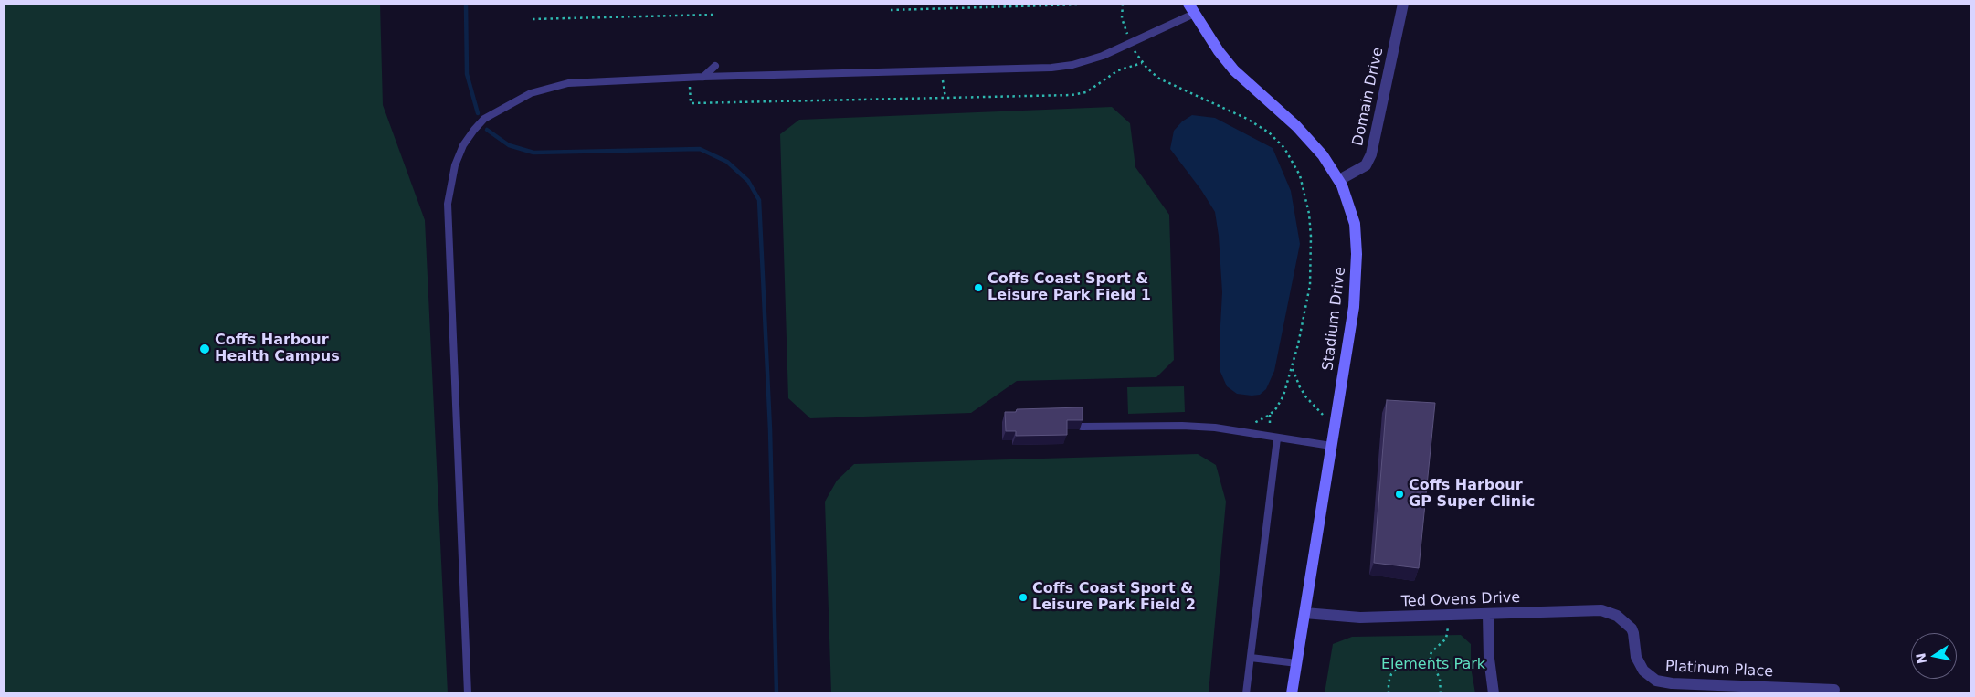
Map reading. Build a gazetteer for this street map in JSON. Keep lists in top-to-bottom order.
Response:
{
  "streets": {
    "main road": ["Stadium Drive"],
    "street": ["Domain Drive", "Ted Ovens Drive", "Platinum Place"]
  },
  "crossings": [
    ["Domain Drive", "Stadium Drive"],
    ["Stadium Drive", "Ted Ovens Drive"],
    ["Ted Ovens Drive", "Platinum Place"]
  ],
  "parks": ["Elements Park"],
  "places": [
    "Coffs Coast Sport & Leisure Park Field 1",
    "Coffs Harbour Health Campus",
    "Coffs Harbour GP Super Clinic",
    "Coffs Coast Sport & Leisure Park Field 2"
  ],
  "north": "left"
}
